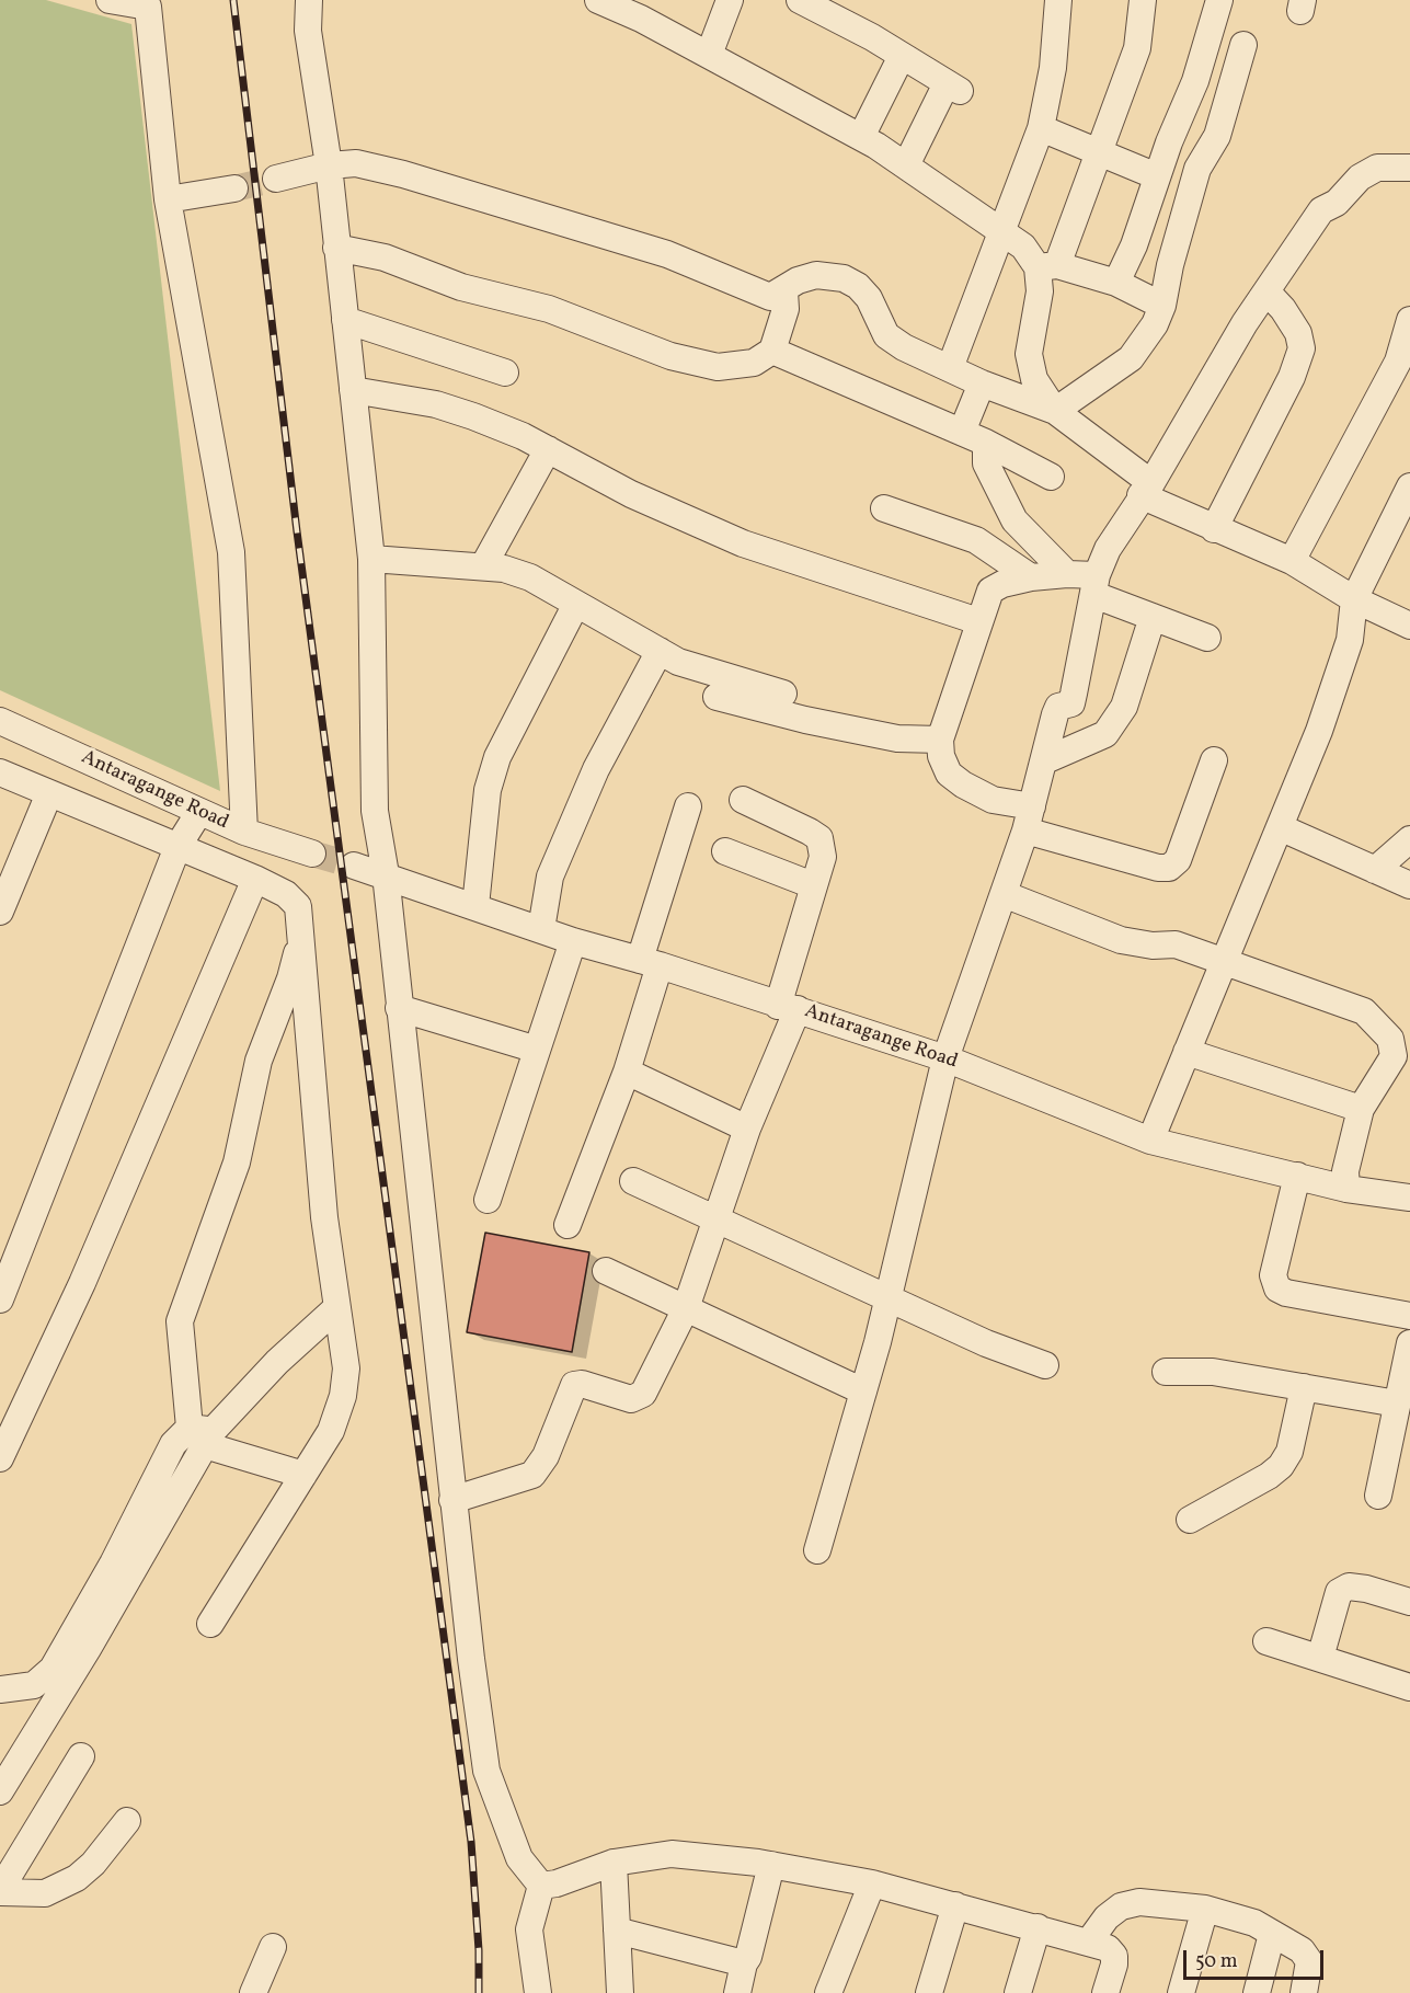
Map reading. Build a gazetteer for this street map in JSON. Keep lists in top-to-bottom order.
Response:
{
  "streets": {
    "street": ["Antaragange Road"]
  },
  "scale_bar": "50 m"
}
